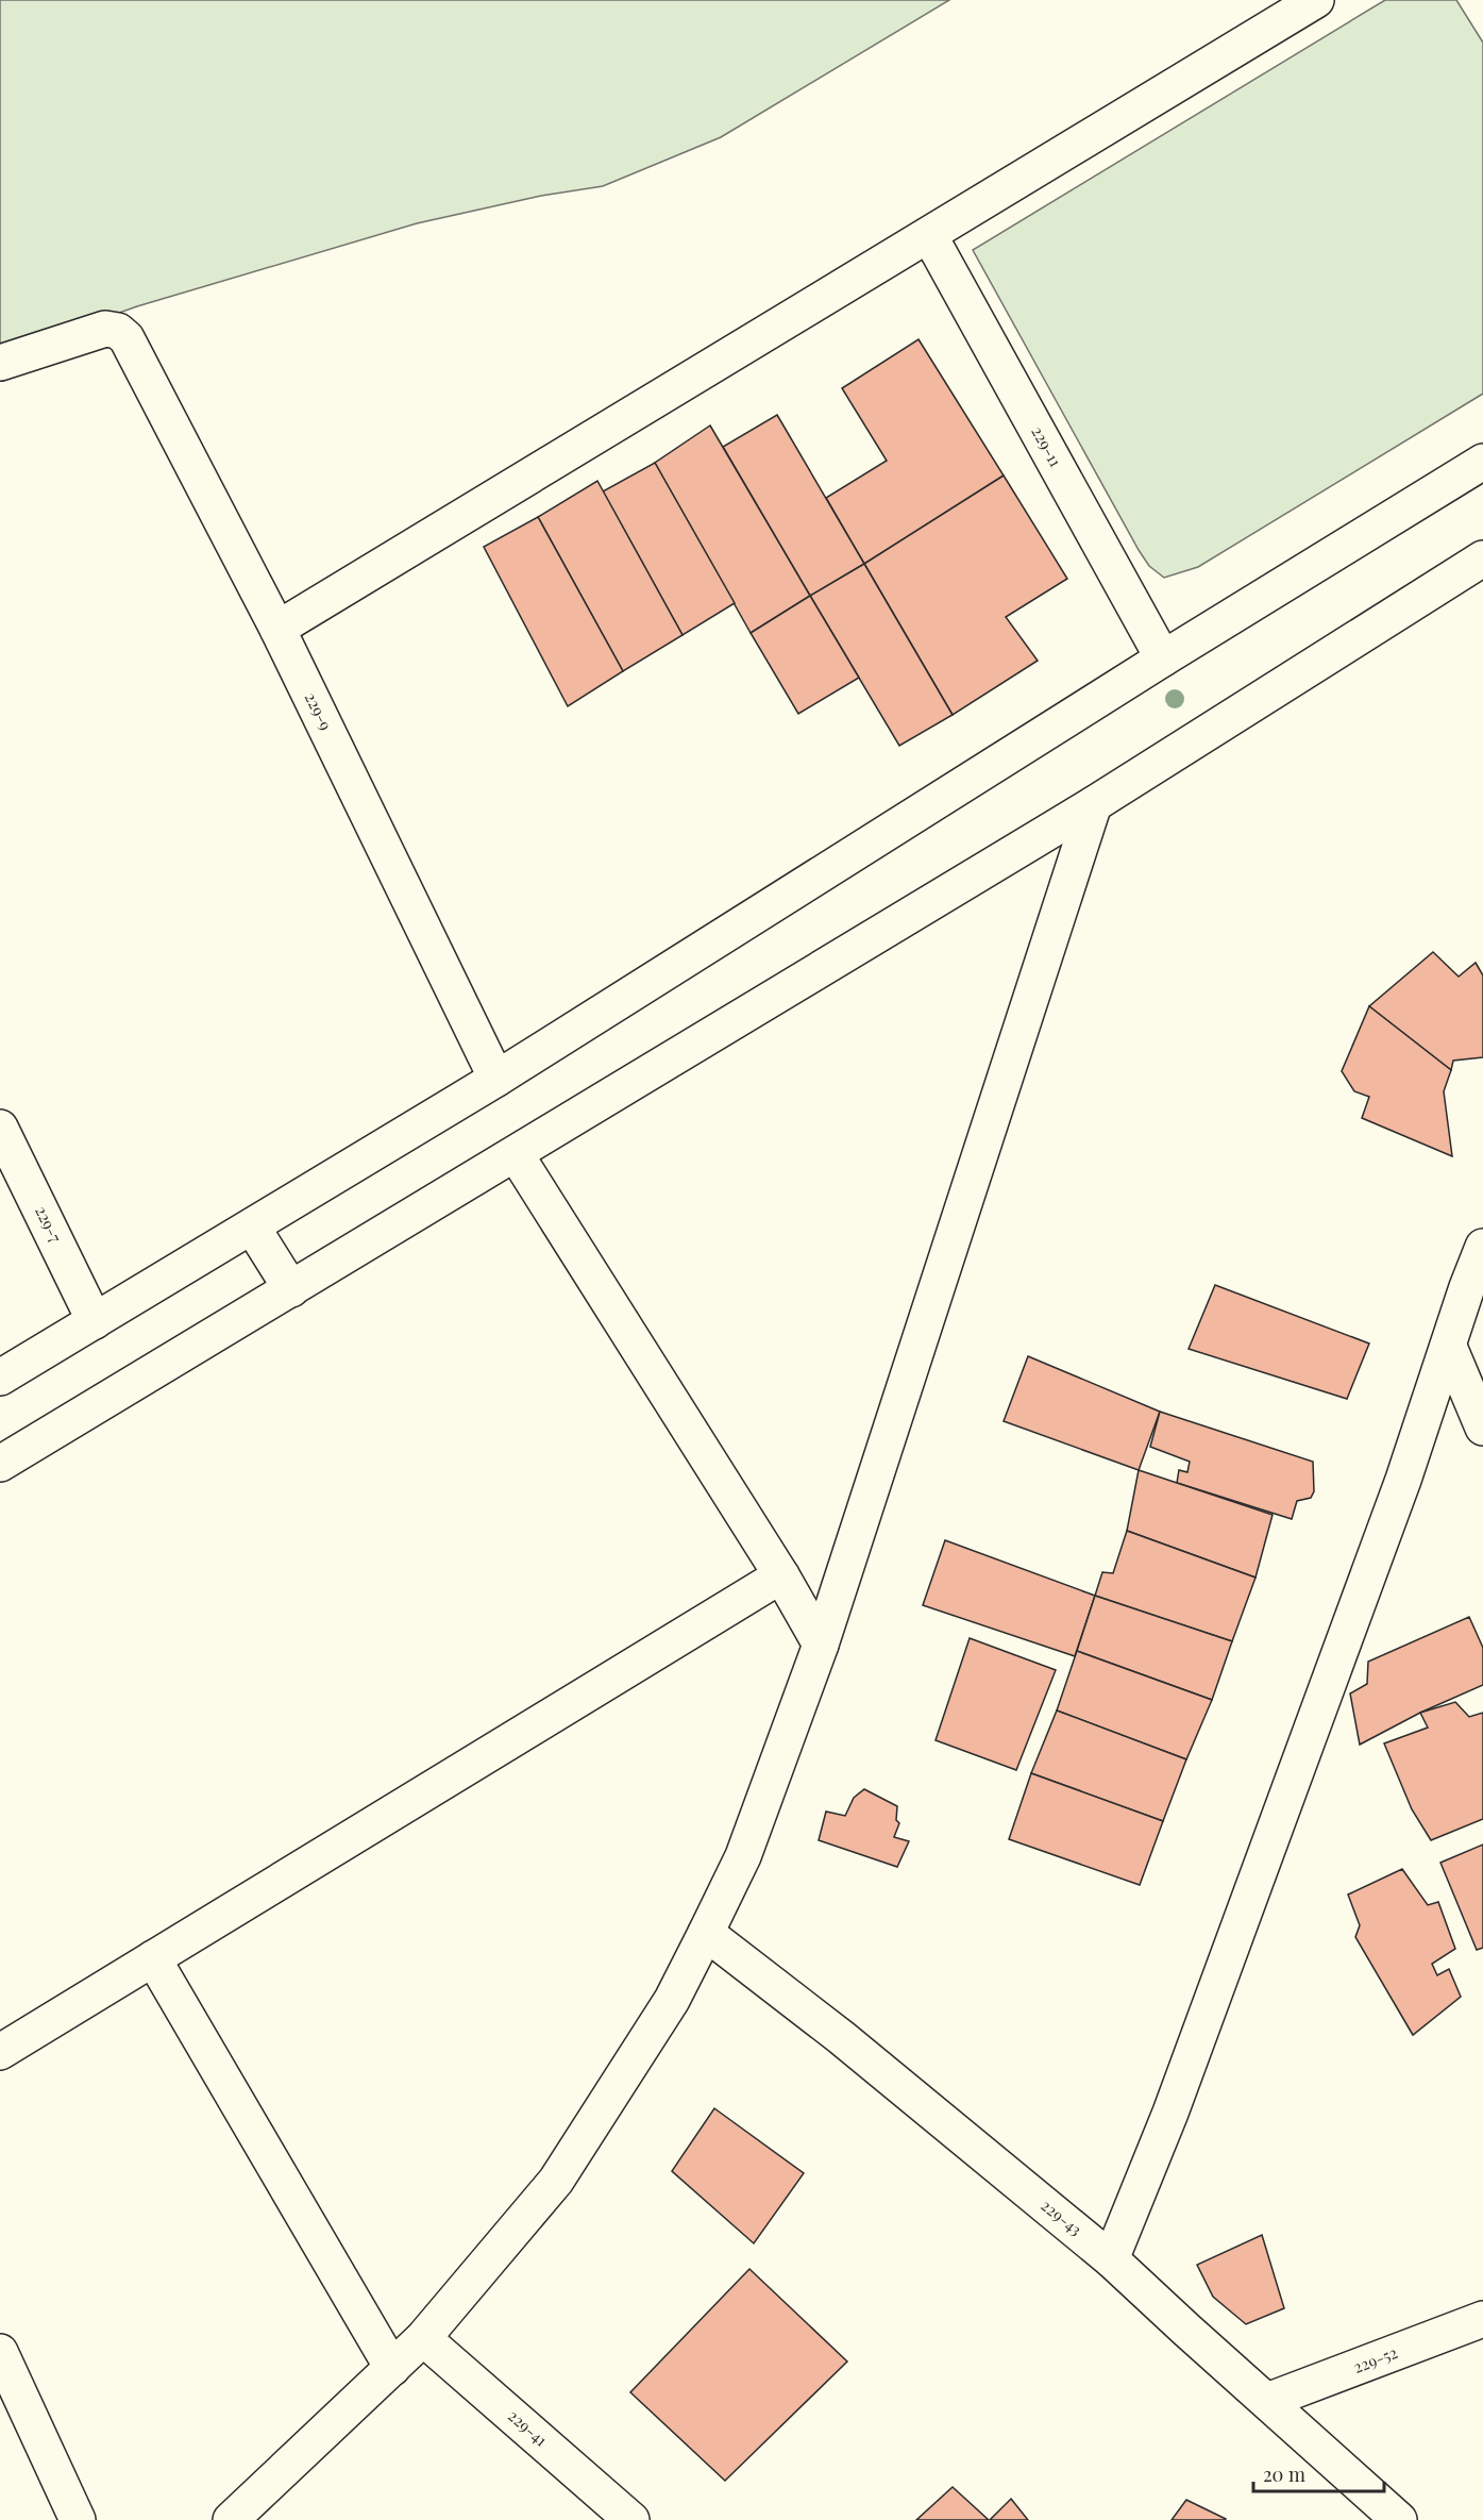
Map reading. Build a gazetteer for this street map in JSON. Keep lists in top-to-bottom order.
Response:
{
  "streets": {
    "street": [
      "229-11",
      "229-9",
      "229-7",
      "229-43",
      "229-52",
      "229-41"
    ]
  },
  "crossings": [
    ["229-43", "229-52"]
  ],
  "scale_bar": "20 m"
}
